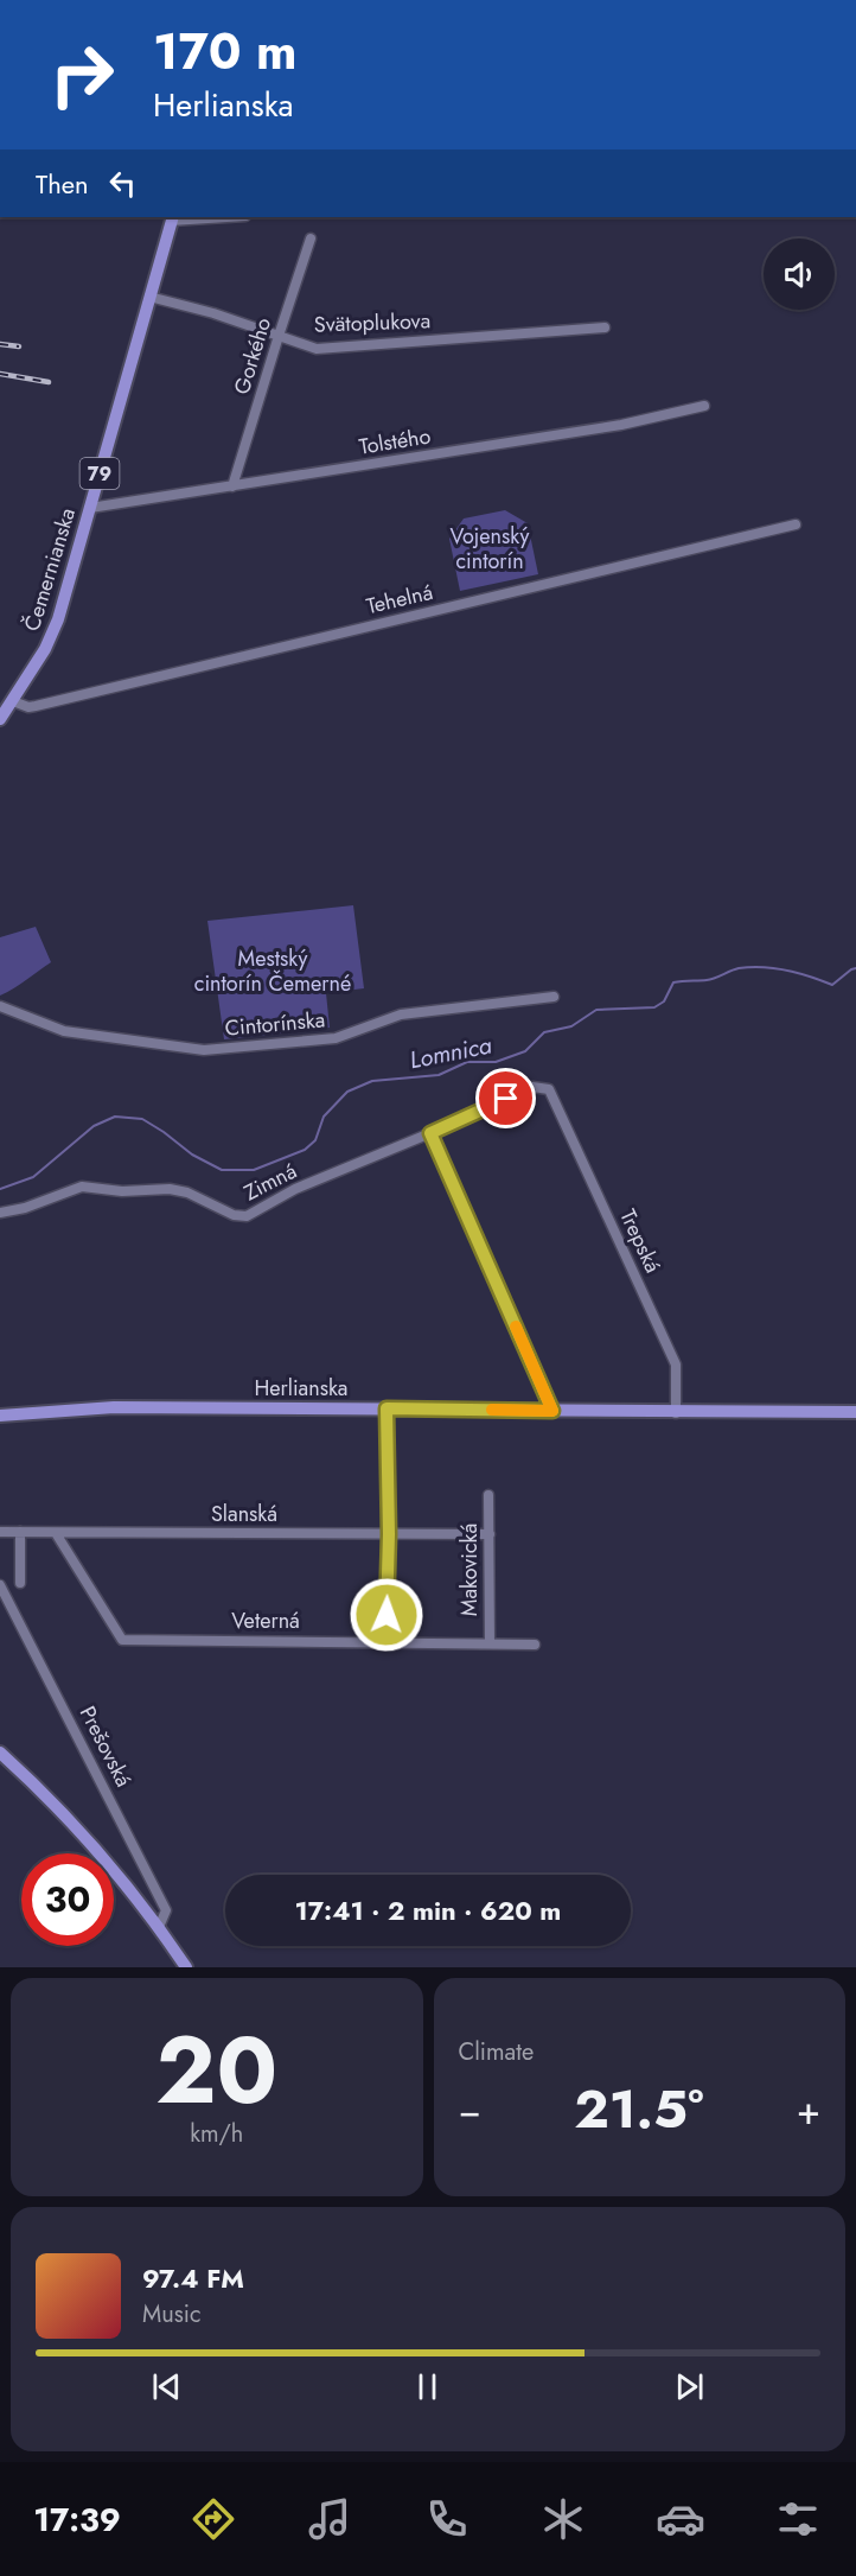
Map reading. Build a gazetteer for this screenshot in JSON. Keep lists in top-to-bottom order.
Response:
{
  "streets": {
    "main road": ["79", "Čemernianska", "Herlianska"],
    "street": [
      "Svätoplukova",
      "Gorkého",
      "Tolstého",
      "Tehelná",
      "Cintorínska",
      "Zimná",
      "Trepská",
      "Slanská",
      "Makovická",
      "Veterná",
      "Prešovská"
    ]
  },
  "crossings": [
    ["Svätoplukova", "Gorkého"],
    ["Svätoplukova", "Čemernianska"],
    ["Gorkého", "Tolstého"],
    ["Tolstého", "Čemernianska"],
    ["Čemernianska", "Tehelná"],
    ["Zimná", "Trepská"],
    ["Trepská", "Herlianska"],
    ["Slanská", "Makovická"],
    ["Slanská", "Veterná"],
    ["Makovická", "Veterná"]
  ],
  "water": ["Lomnica"],
  "parks": ["Vojenský cintorín", "Mestský cintorín Čemerné"],
  "page": {
    "turn": ["170 m", "Herlianska"],
    "then": "Then",
    "limit": "30",
    "trip": "17:41 · 2 min · 620 m",
    "tile": [
      ["20", "km/h"],
      "Climate"
    ],
    "heat": ["−", "21.5°", "+"],
    "song": ["97.4 FM", "Music"],
    "tabs": "17:39"
  }
}
